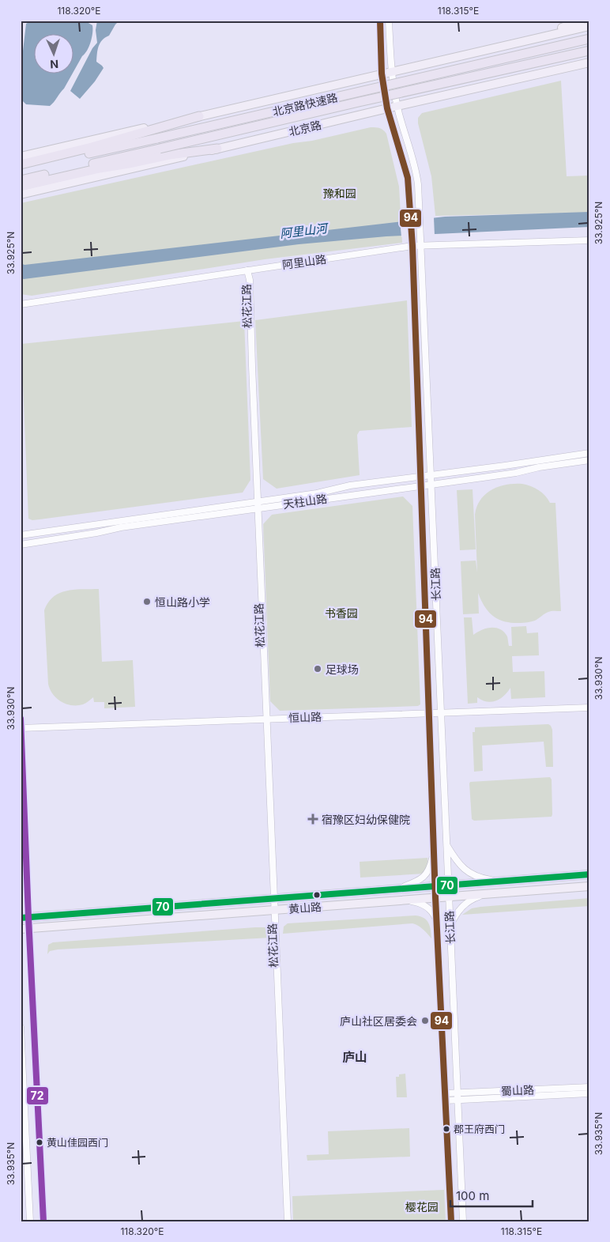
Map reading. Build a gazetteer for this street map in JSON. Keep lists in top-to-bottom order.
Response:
{
  "streets": {
    "highway": ["北京路快速路"],
    "main road": ["北京路", "黄山路"],
    "street": [
      "阿里山路",
      "松花江路",
      "天柱山路",
      "长江路",
      "恒山路",
      "蜀山路"
    ]
  },
  "crossings": [
    ["北京路", "长江路"],
    ["阿里山路", "松花江路"],
    ["阿里山路", "长江路"],
    ["松花江路", "天柱山路"],
    ["松花江路", "恒山路"],
    ["松花江路", "黄山路"],
    ["天柱山路", "长江路"],
    ["长江路", "恒山路"],
    ["长江路", "黄山路"],
    ["长江路", "蜀山路"]
  ],
  "districts": ["庐山"],
  "water": ["阿里山河"],
  "parks": ["豫和园", "书香园", "樱花园"],
  "places": {
    "other": [
      "恒山路小学",
      "足球场",
      "庐山社区居委会",
      "郡王府西门",
      "黄山佳园西门"
    ],
    "health": ["宿豫区妇幼保健院"]
  },
  "lines": ["transit line 94", "transit line 72", "transit line 70"],
  "scale_bar": "100 m",
  "north": "bottom",
  "coordinates": [
    "118.320°E",
    "118.315°E",
    "33.925°N",
    "33.930°N",
    "33.935°N"
  ]
}
